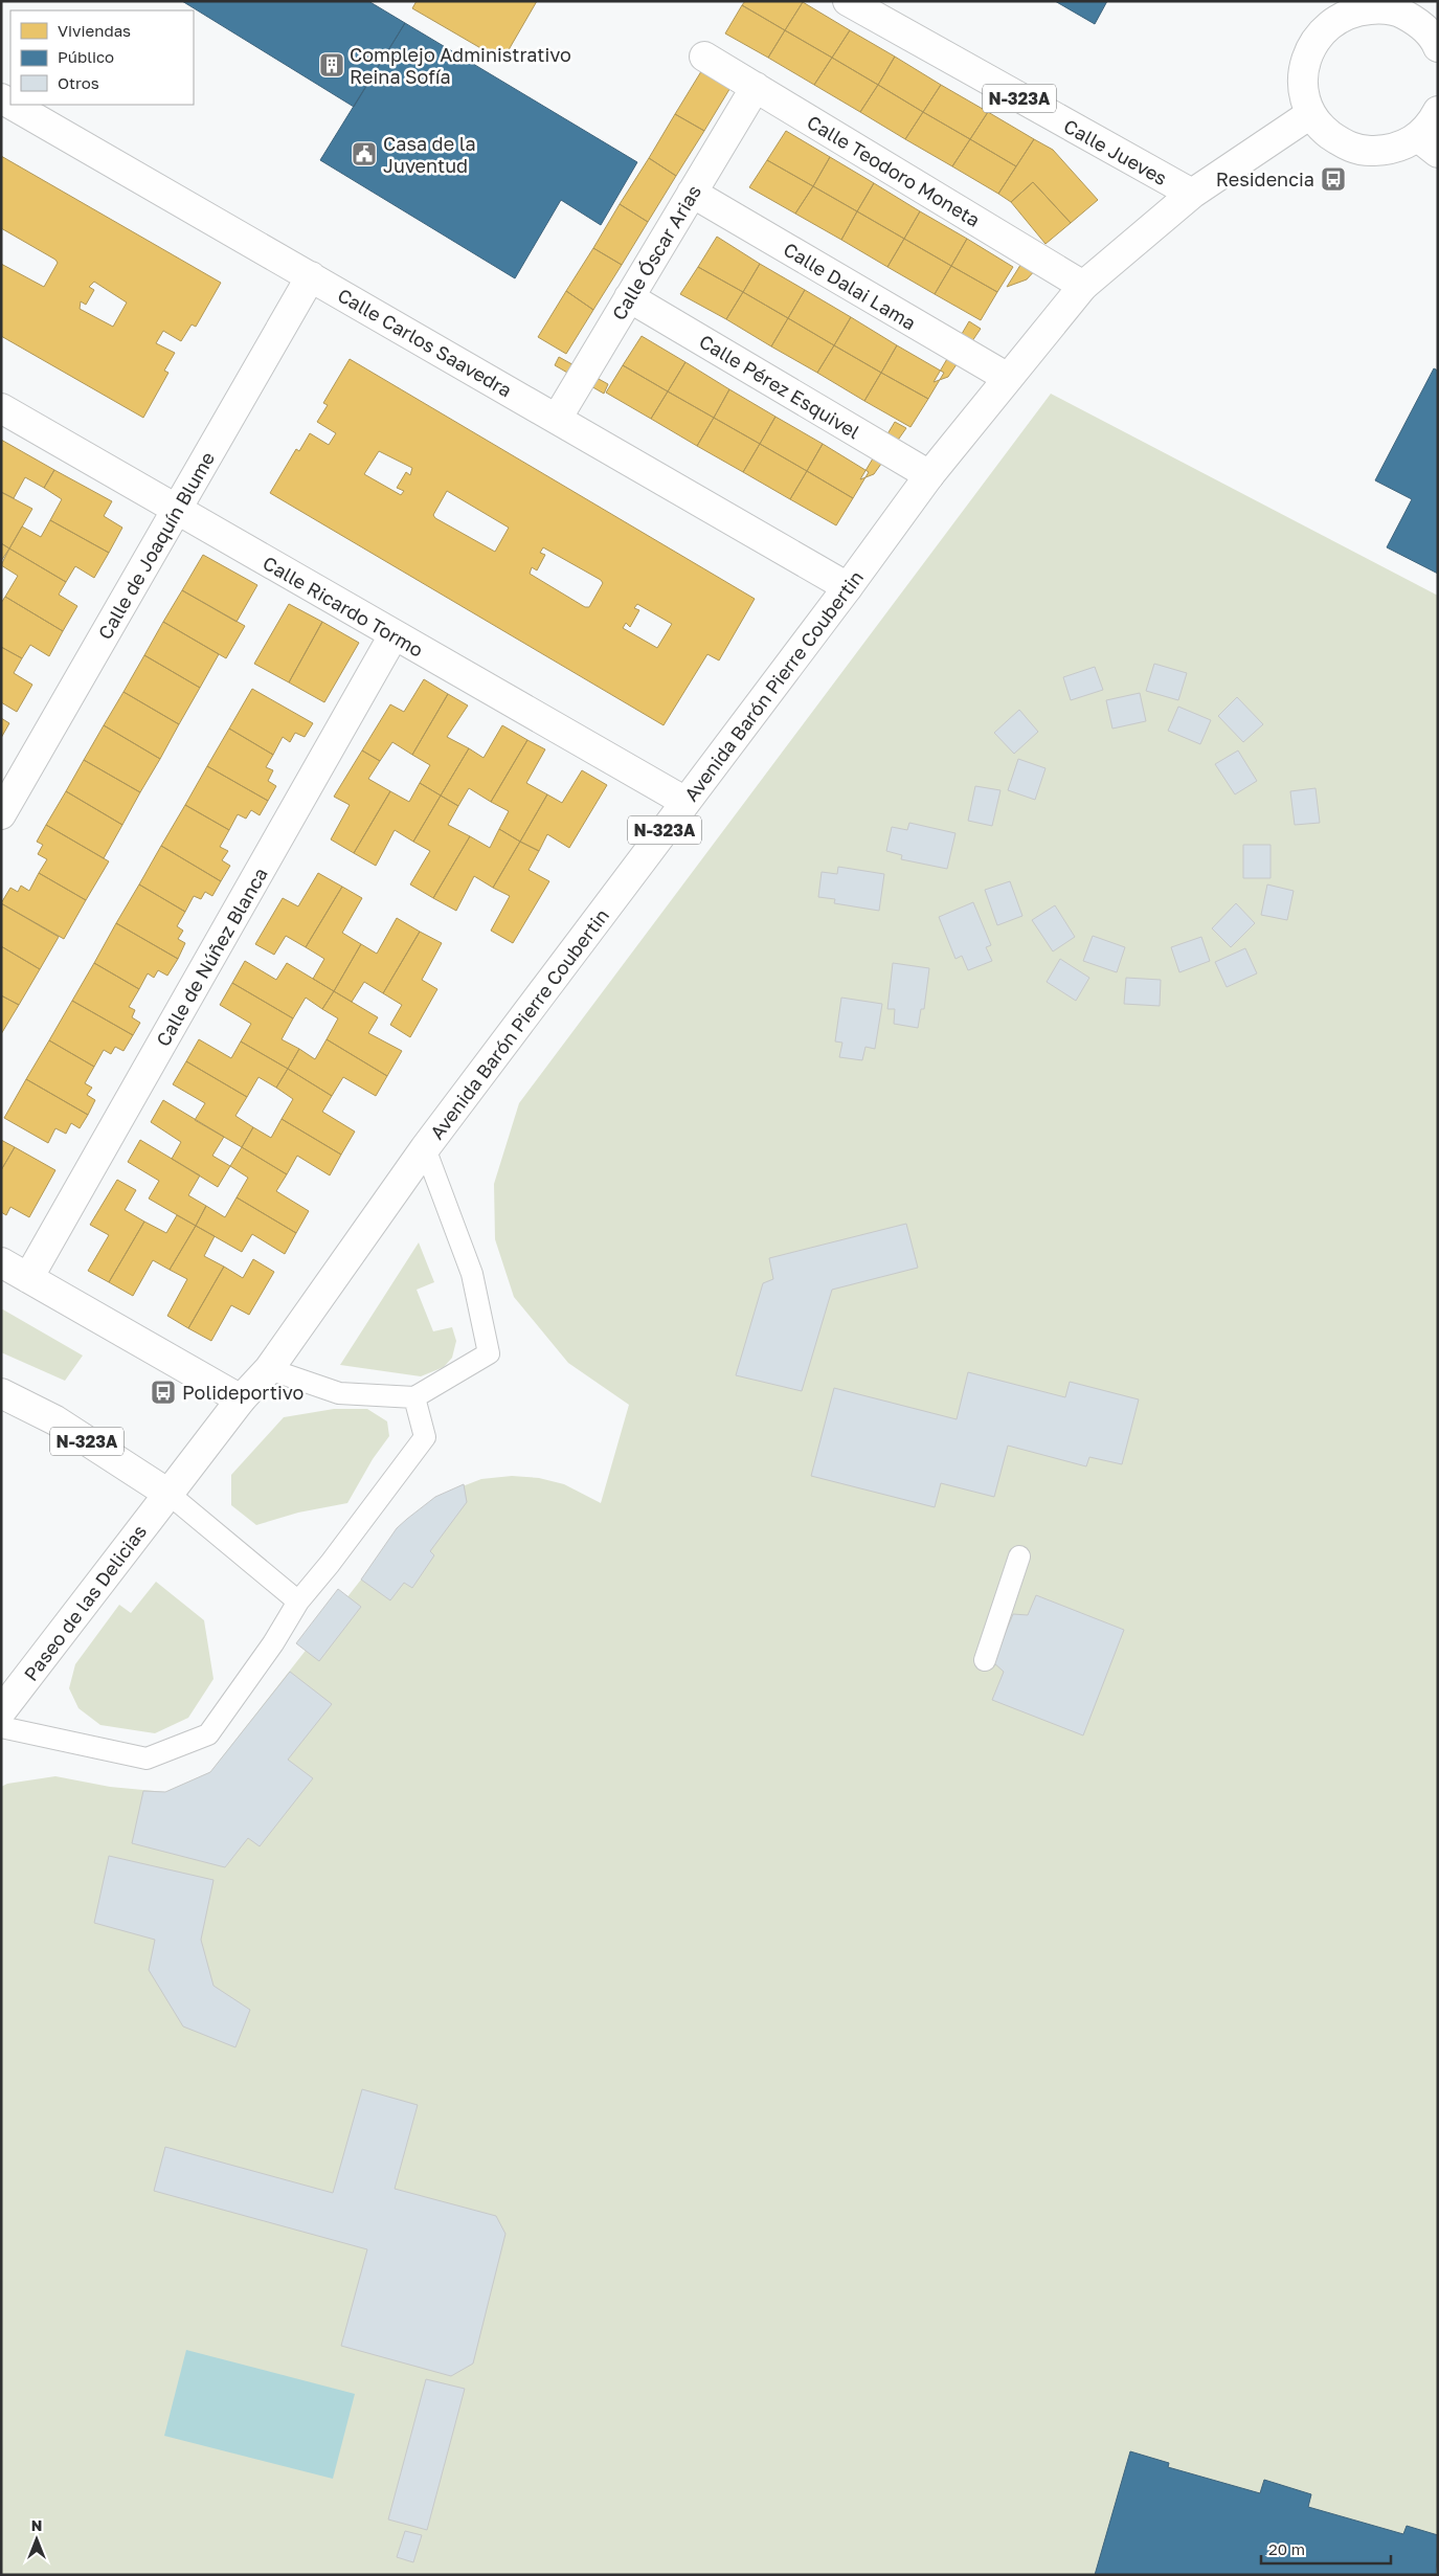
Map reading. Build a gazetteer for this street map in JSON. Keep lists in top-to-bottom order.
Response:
{
  "streets": {
    "street": [
      "N-323A",
      "Calle Jueves",
      "Calle Teodoro Moneta",
      "Calle Óscar Arias",
      "Calle Dalai Lama",
      "Calle Carlos Saavedra",
      "Calle Pérez Esquivel",
      "Calle de Joaquín Blume",
      "Calle Ricardo Tormo",
      "Avenida Barón Pierre Coubertin",
      "Calle de Núñez Blanca",
      "Paseo de las Delicias"
    ]
  },
  "crossings": [
    ["N-323A", "Avenida Barón Pierre Coubertin"],
    ["N-323A", "Paseo de las Delicias"],
    ["Calle Jueves", "Avenida Barón Pierre Coubertin"],
    ["Calle Teodoro Moneta", "Calle Óscar Arias"],
    ["Calle Teodoro Moneta", "Avenida Barón Pierre Coubertin"],
    ["Calle Óscar Arias", "Calle Dalai Lama"],
    ["Calle Óscar Arias", "Calle Carlos Saavedra"],
    ["Calle Óscar Arias", "Calle Pérez Esquivel"],
    ["Calle Dalai Lama", "Avenida Barón Pierre Coubertin"],
    ["Calle Carlos Saavedra", "Calle de Joaquín Blume"],
    ["Calle Carlos Saavedra", "Avenida Barón Pierre Coubertin"],
    ["Calle Pérez Esquivel", "Avenida Barón Pierre Coubertin"],
    ["Calle de Joaquín Blume", "Calle Ricardo Tormo"],
    ["Calle Ricardo Tormo", "Avenida Barón Pierre Coubertin"],
    ["Calle Ricardo Tormo", "Calle de Núñez Blanca"],
    ["Avenida Barón Pierre Coubertin", "Paseo de las Delicias"]
  ],
  "places": {
    "building": ["Complejo Administrativo Reina Sofía"],
    "public building": ["Casa de la Juventud"],
    "bus stop": ["Residencia", "Polideportivo"]
  },
  "legend": ["Viviendas", "Público", "Otros"],
  "scale_bar": "20 m",
  "north": "top"
}
